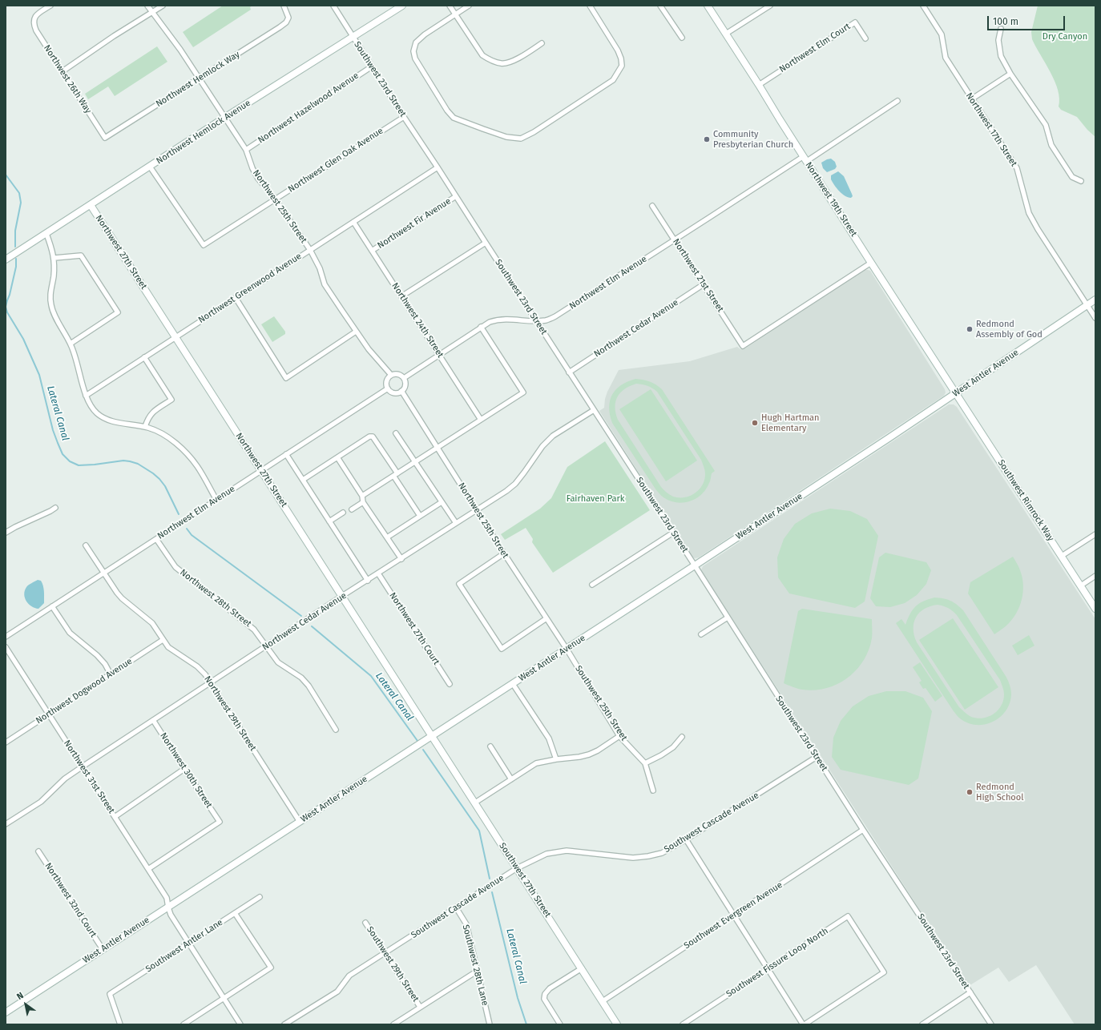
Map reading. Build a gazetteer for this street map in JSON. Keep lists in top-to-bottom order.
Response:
{
  "streets": {
    "street": [
      "Northwest Elm Court",
      "Northwest 26th Way",
      "Northwest Hemlock Way",
      "Southwest 23rd Street",
      "Northwest Hazelwood Avenue",
      "Northwest 17th Street",
      "Northwest Hemlock Avenue",
      "Northwest Glen Oak Avenue",
      "Northwest 19th Street",
      "Northwest 25th Street",
      "Northwest Fir Avenue",
      "Northwest 27th Street",
      "Northwest 21st Street",
      "Northwest Elm Avenue",
      "Northwest Greenwood Avenue",
      "Northwest 24th Street",
      "Northwest Cedar Avenue",
      "West Antler Avenue",
      "Southwest Rimrock Way",
      "Northwest 28th Street",
      "Northwest 27th Court",
      "Northwest Dogwood Avenue",
      "Southwest 25th Street",
      "Northwest 29th Street",
      "Northwest 30th Street",
      "Northwest 31st Street",
      "Southwest Cascade Avenue",
      "Southwest 27th Street",
      "Northwest 32nd Court",
      "Southwest Evergreen Avenue",
      "Southwest Antler Lane",
      "Southwest Fissure Loop North",
      "Southwest 29th Street",
      "Southwest 28th Lane"
    ]
  },
  "crossings": [
    ["Northwest Elm Court", "Northwest 19th Street"],
    ["Northwest 26th Way", "Northwest Hemlock Way"],
    ["Northwest Hemlock Way", "Northwest 25th Street"],
    ["Southwest 23rd Street", "Northwest Hazelwood Avenue"],
    ["Southwest 23rd Street", "Northwest Hemlock Avenue"],
    ["Southwest 23rd Street", "Northwest Glen Oak Avenue"],
    ["Southwest 23rd Street", "Northwest Fir Avenue"],
    ["Southwest 23rd Street", "Northwest Elm Avenue"],
    ["Southwest 23rd Street", "Northwest Greenwood Avenue"],
    ["Southwest 23rd Street", "Northwest Cedar Avenue"],
    ["Southwest 23rd Street", "West Antler Avenue"],
    ["Southwest 23rd Street", "Southwest Cascade Avenue"],
    ["Southwest 23rd Street", "Southwest Evergreen Avenue"],
    ["Northwest Hazelwood Avenue", "Northwest 25th Street"],
    ["Northwest 17th Street", "West Antler Avenue"],
    ["Northwest Hemlock Avenue", "Northwest Glen Oak Avenue"],
    ["Northwest Hemlock Avenue", "Northwest 25th Street"],
    ["Northwest Hemlock Avenue", "Northwest 27th Street"],
    ["Northwest Glen Oak Avenue", "Northwest 25th Street"],
    ["Northwest 19th Street", "Northwest 21st Street"],
    ["Northwest 19th Street", "Northwest Elm Avenue"],
    ["Northwest 19th Street", "West Antler Avenue"],
    ["Northwest 19th Street", "Southwest Rimrock Way"],
    ["Northwest 25th Street", "Northwest Elm Avenue"],
    ["Northwest 25th Street", "Northwest Greenwood Avenue"],
    ["Northwest 25th Street", "Northwest Cedar Avenue"],
    ["Northwest 25th Street", "West Antler Avenue"],
    ["Northwest 25th Street", "Southwest 25th Street"],
    ["Northwest Fir Avenue", "Northwest 24th Street"],
    ["Northwest 27th Street", "Northwest Elm Avenue"],
    ["Northwest 27th Street", "Northwest Greenwood Avenue"],
    ["Northwest 27th Street", "Northwest Cedar Avenue"],
    ["Northwest 27th Street", "West Antler Avenue"],
    ["Northwest 27th Street", "Southwest 27th Street"],
    ["Northwest 21st Street", "Northwest Elm Avenue"],
    ["Northwest 21st Street", "Northwest Cedar Avenue"],
    ["Northwest Elm Avenue", "Northwest 24th Street"],
    ["Northwest Elm Avenue", "Northwest 28th Street"],
    ["Northwest Elm Avenue", "Northwest 29th Street"],
    ["Northwest Greenwood Avenue", "Northwest 24th Street"],
    ["Northwest Cedar Avenue", "Northwest 28th Street"],
    ["Northwest Cedar Avenue", "Northwest 27th Court"],
    ["Northwest Cedar Avenue", "Northwest 29th Street"],
    ["Northwest Cedar Avenue", "Northwest 30th Street"],
    ["Northwest Cedar Avenue", "Northwest 31st Street"],
    ["West Antler Avenue", "Southwest Rimrock Way"],
    ["West Antler Avenue", "Southwest 25th Street"],
    ["West Antler Avenue", "Northwest 29th Street"],
    ["West Antler Avenue", "Northwest 31st Street"],
    ["West Antler Avenue", "Southwest 27th Street"],
    ["West Antler Avenue", "Northwest 32nd Court"],
    ["Northwest Dogwood Avenue", "Northwest 29th Street"],
    ["Northwest Dogwood Avenue", "Northwest 31st Street"],
    ["Northwest 30th Street", "Northwest 31st Street"],
    ["Northwest 31st Street", "Southwest Antler Lane"],
    ["Southwest Cascade Avenue", "Southwest 27th Street"],
    ["Southwest Cascade Avenue", "Southwest 29th Street"],
    ["Southwest Cascade Avenue", "Southwest 28th Lane"],
    ["Southwest 27th Street", "Southwest Evergreen Avenue"]
  ],
  "water": ["Lateral Canal"],
  "parks": ["Dry Canyon", "Fairhaven Park"],
  "places": [
    "Community Presbyterian Church",
    "Redmond Assembly of God",
    "Hugh Hartman Elementary",
    "Redmond High School"
  ],
  "scale_bar": "100 m",
  "north": "top left"
}
